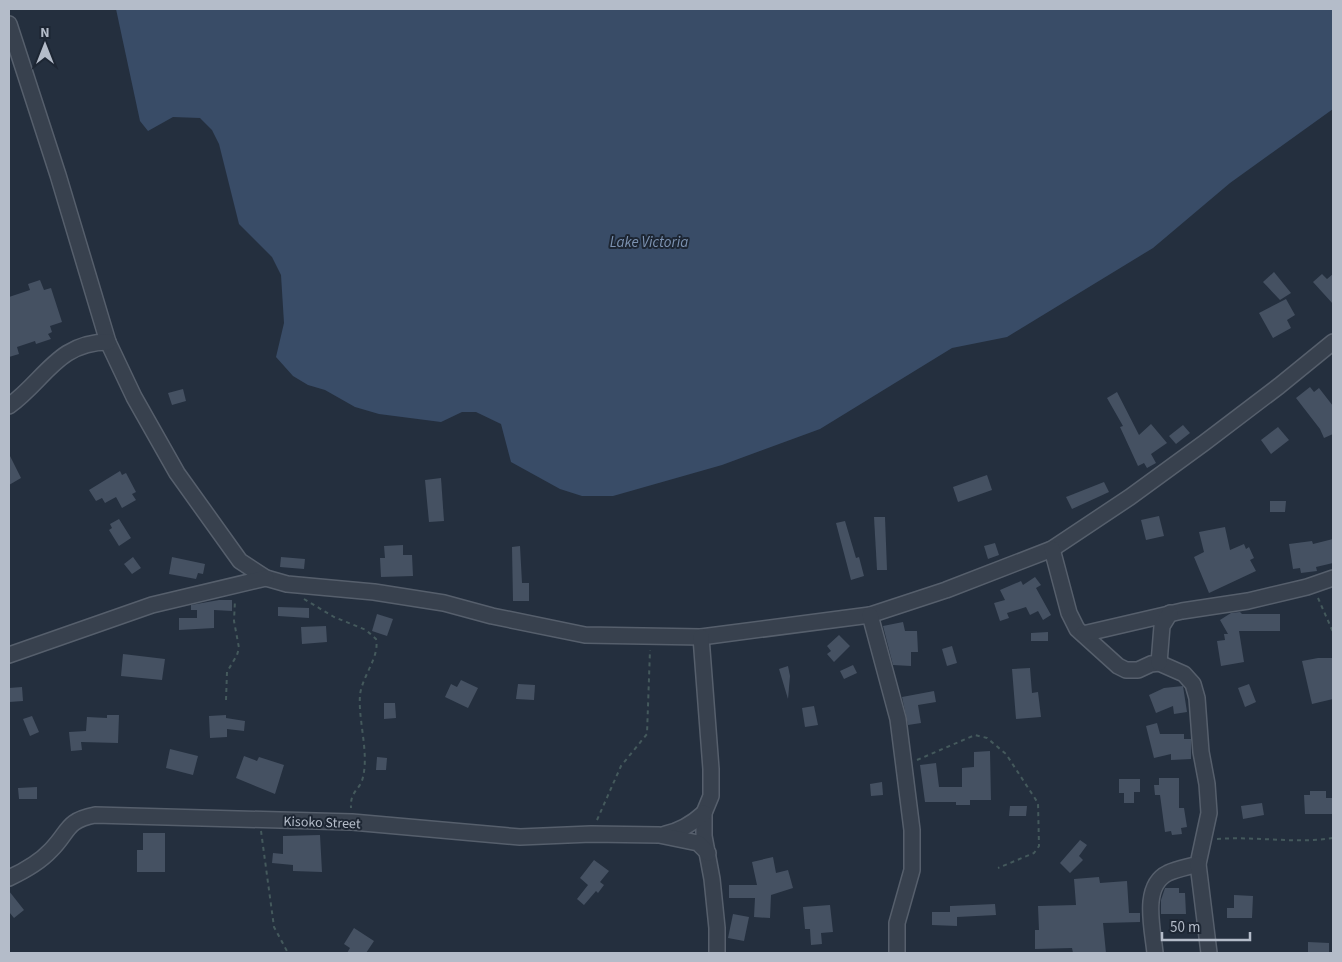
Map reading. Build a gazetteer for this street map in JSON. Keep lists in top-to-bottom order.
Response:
{
  "streets": {
    "street": ["Kisoko Street"]
  },
  "water": ["Lake Victoria"],
  "scale_bar": "50 m",
  "north": "top"
}
